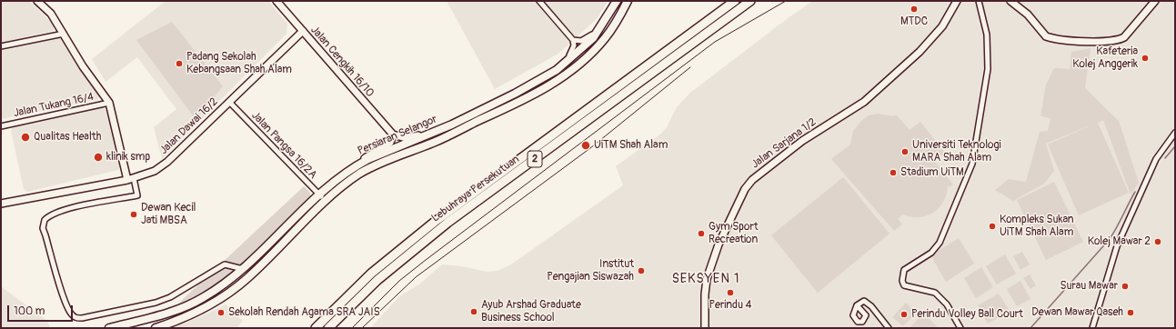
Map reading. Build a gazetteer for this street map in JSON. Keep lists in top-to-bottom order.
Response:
{
  "streets": {
    "highway": ["2", "Lebuhraya Persekutuan"],
    "main road": ["Persiaran Selangor"],
    "street": [
      "Jalan Cengkih 16/10",
      "Jalan Tukang 16/4",
      "Jalan Dawai 16/2",
      "Jalan Sarjana 1/2",
      "Jalan Pangsa 16/2A"
    ]
  },
  "crossings": [
    ["Jalan Cengkih 16/10", "Jalan Dawai 16/2"],
    ["Jalan Dawai 16/2", "Jalan Pangsa 16/2A"],
    ["Persiaran Selangor", "Jalan Pangsa 16/2A"]
  ],
  "districts": ["SEKSYEN 1"],
  "places": [
    "MTDC",
    "Kafeteria Kolej Anggerik",
    "Padang Sekolah Kebangsaan Shah Alam",
    "Qualitas Health",
    "UiTM Shah Alam",
    "Universiti Teknologi MARA Shah Alam",
    "klinik smp",
    "Stadium UiTM",
    "Dewan Kecil Jati MBSA",
    "Kompleks Sukan UiTM Shah Alam",
    "Gym Sport Recreation",
    "Kolej Mawar 2",
    "Institut Pengajian Siswazah",
    "Surau Mawar",
    "Perindu 4",
    "Ayub Arshad Graduate Business School",
    "Sekolah Rendah Agama SRA JAIS",
    "Dewan Mawar Qaseh",
    "Perindu Volley Ball Court"
  ],
  "scale_bar": "100 m"
}
